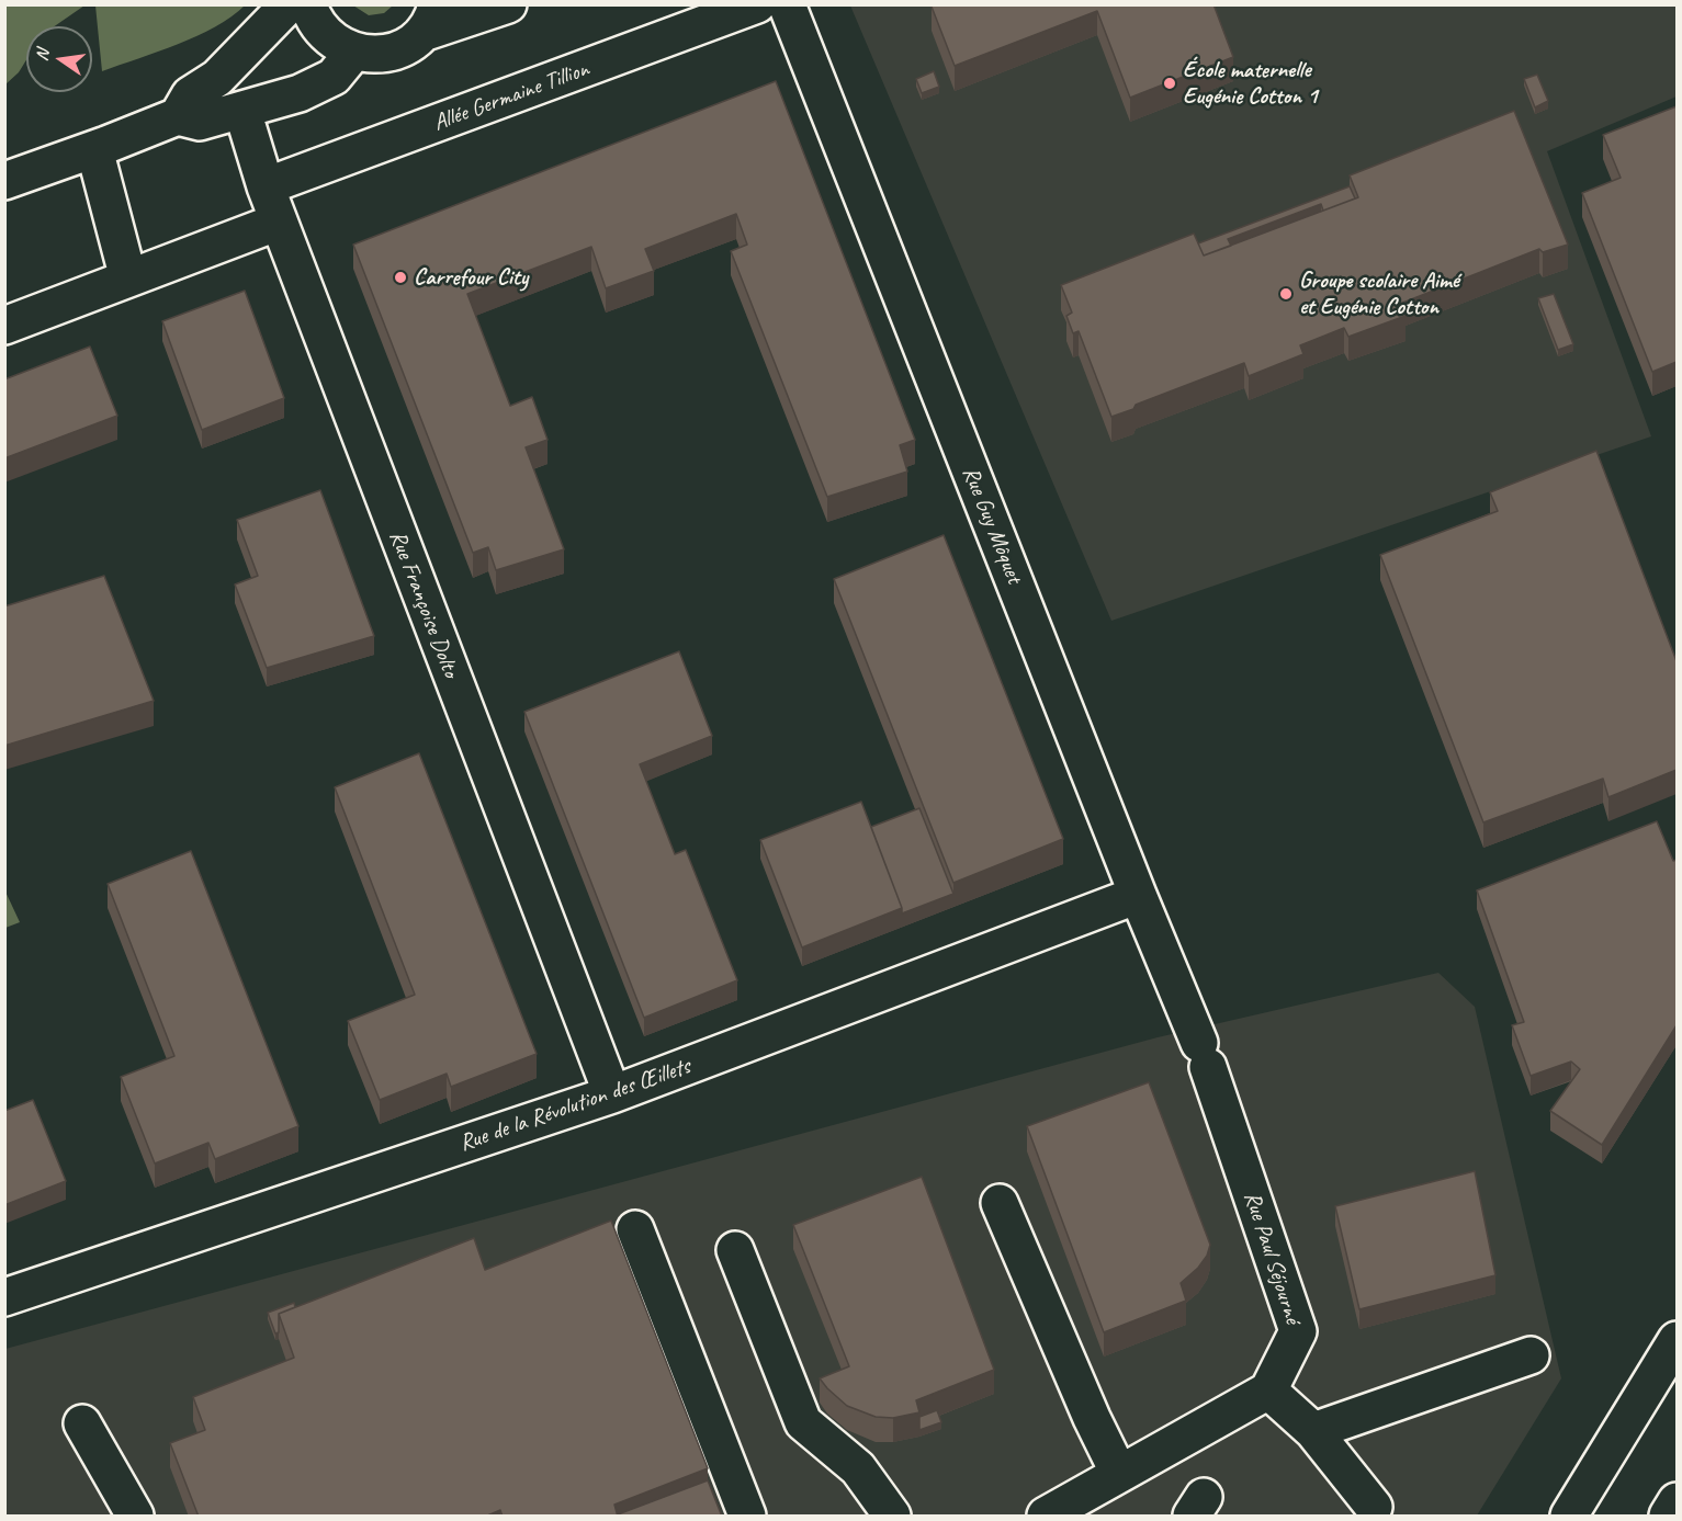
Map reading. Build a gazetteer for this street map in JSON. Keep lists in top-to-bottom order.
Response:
{
  "streets": {
    "street": [
      "Allée Germaine Tillion",
      "Rue Guy Môquet",
      "Rue Françoise Dolto",
      "Rue de la Révolution des Œillets",
      "Rue Paul Séjourné"
    ]
  },
  "crossings": [
    ["Allée Germaine Tillion", "Rue Françoise Dolto"],
    ["Rue Guy Môquet", "Rue de la Révolution des Œillets"],
    ["Rue Guy Môquet", "Rue Paul Séjourné"],
    ["Rue Françoise Dolto", "Rue de la Révolution des Œillets"]
  ],
  "places": ["École maternelle Eugénie Cotton 1", "Carrefour City", "Groupe scolaire Aimé et Eugénie Cotton"],
  "north": "left"
}
